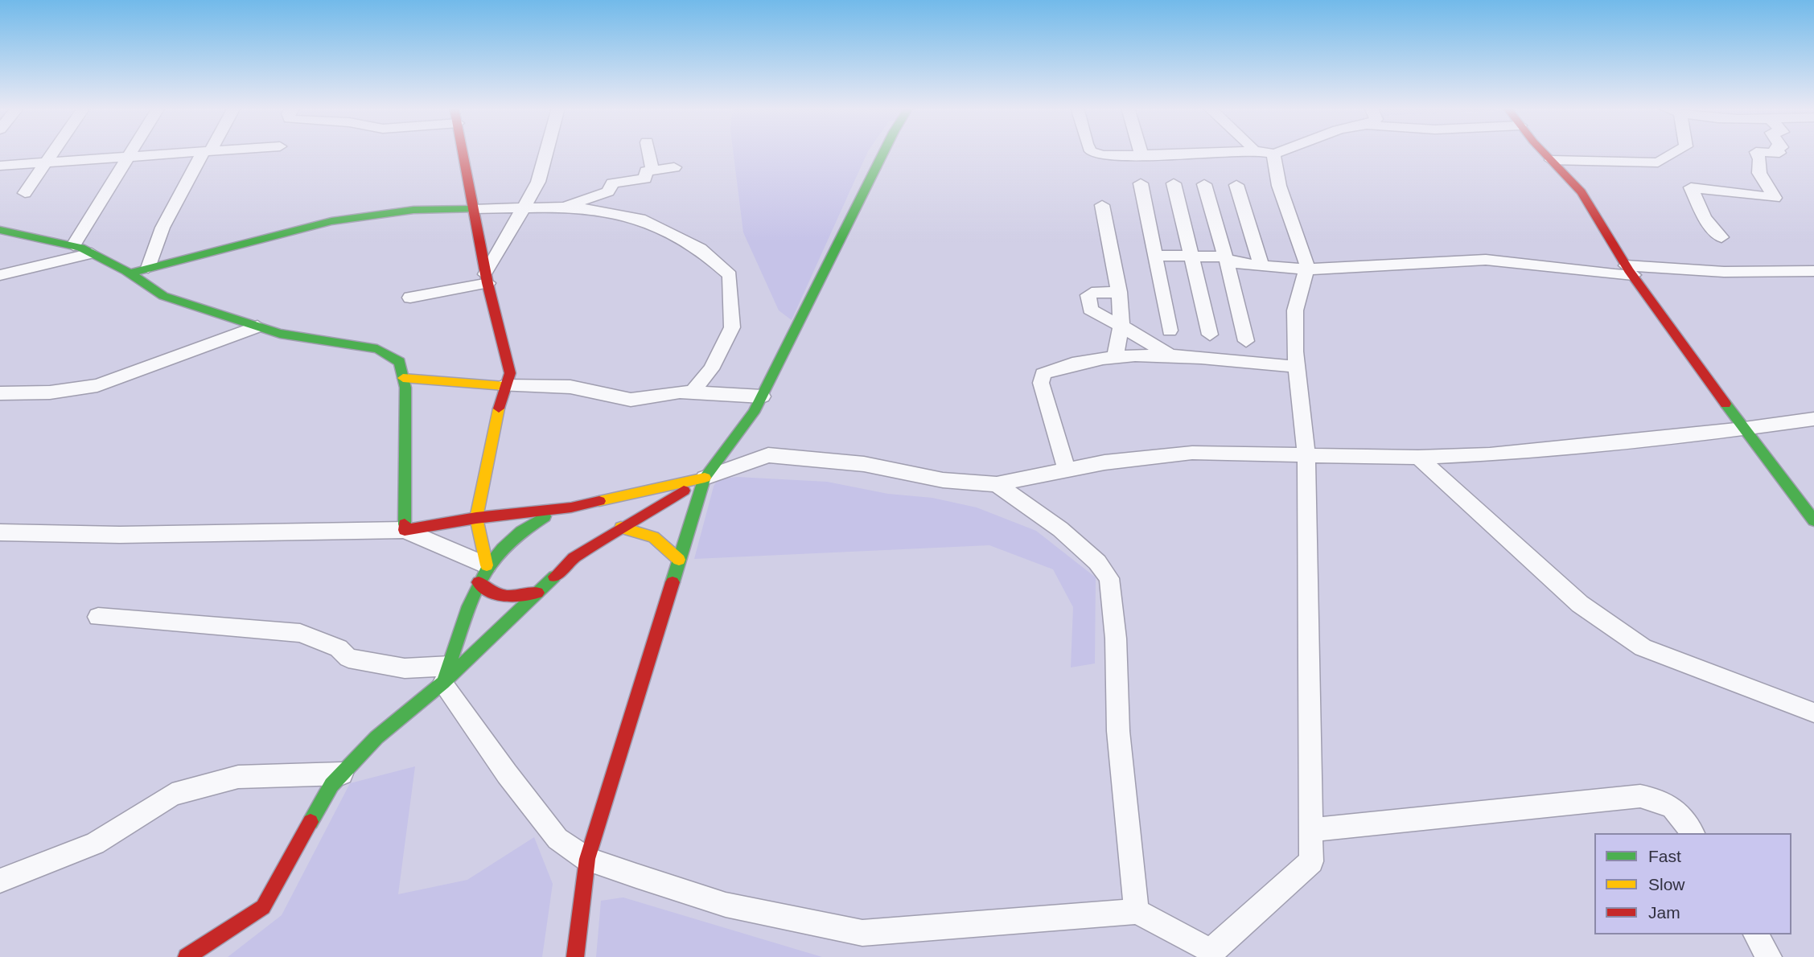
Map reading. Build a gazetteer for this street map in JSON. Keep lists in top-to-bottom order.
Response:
{
  "legend": ["Fast", "Slow", "Jam"]
}
